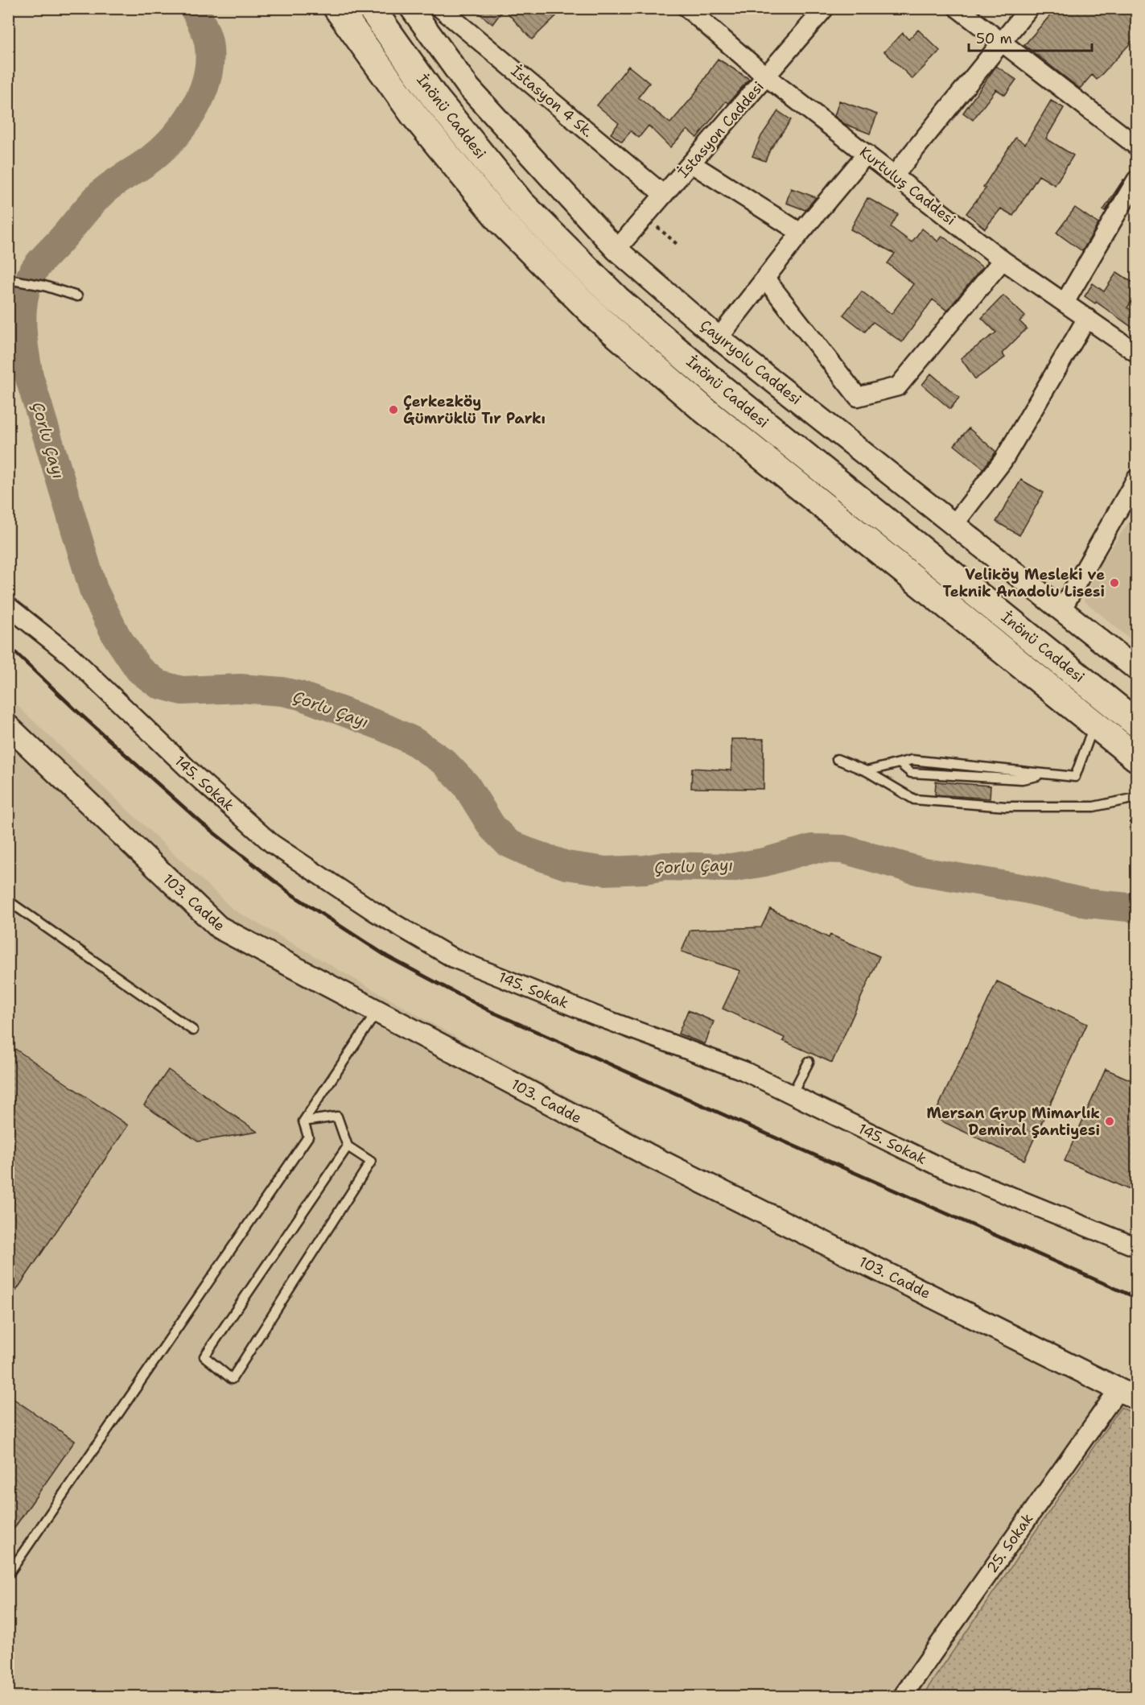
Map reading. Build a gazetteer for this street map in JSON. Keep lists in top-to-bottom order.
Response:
{
  "streets": {
    "main road": ["İnönü Caddesi"],
    "street": [
      "İstasyon 4 Sk.",
      "İstasyon Caddesi",
      "Kurtuluş Caddesi",
      "Çayıryolu Caddesi",
      "145. Sokak",
      "103. Cadde",
      "25. Sokak"
    ]
  },
  "crossings": [
    ["İstasyon 4 Sk.", "İstasyon Caddesi"],
    ["İstasyon Caddesi", "Kurtuluş Caddesi"],
    ["İstasyon Caddesi", "Çayıryolu Caddesi"],
    ["103. Cadde", "25. Sokak"]
  ],
  "water": ["Çorlu Çayı"],
  "places": ["Çerkezköy Gümrüklü Tır Parkı", "Veliköy Mesleki ve Teknik Anadolu Lisesi", "Mersan Grup Mimarlık Demiral Şantiyesi"],
  "scale_bar": "50 m"
}
